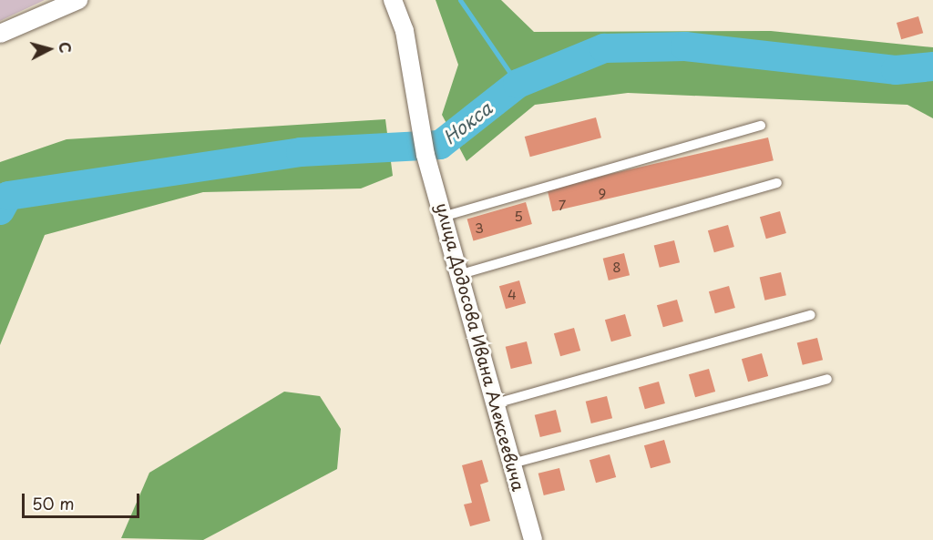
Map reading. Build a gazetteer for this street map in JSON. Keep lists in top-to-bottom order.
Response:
{
  "streets": {
    "street": ["улица Додосова Ивана Алексеевича"]
  },
  "water": ["Нокса"],
  "house_numbers": [
    "9",
    "7",
    "5",
    "3",
    "8",
    "4"
  ],
  "scale_bar": "50 m",
  "north": "right"
}
